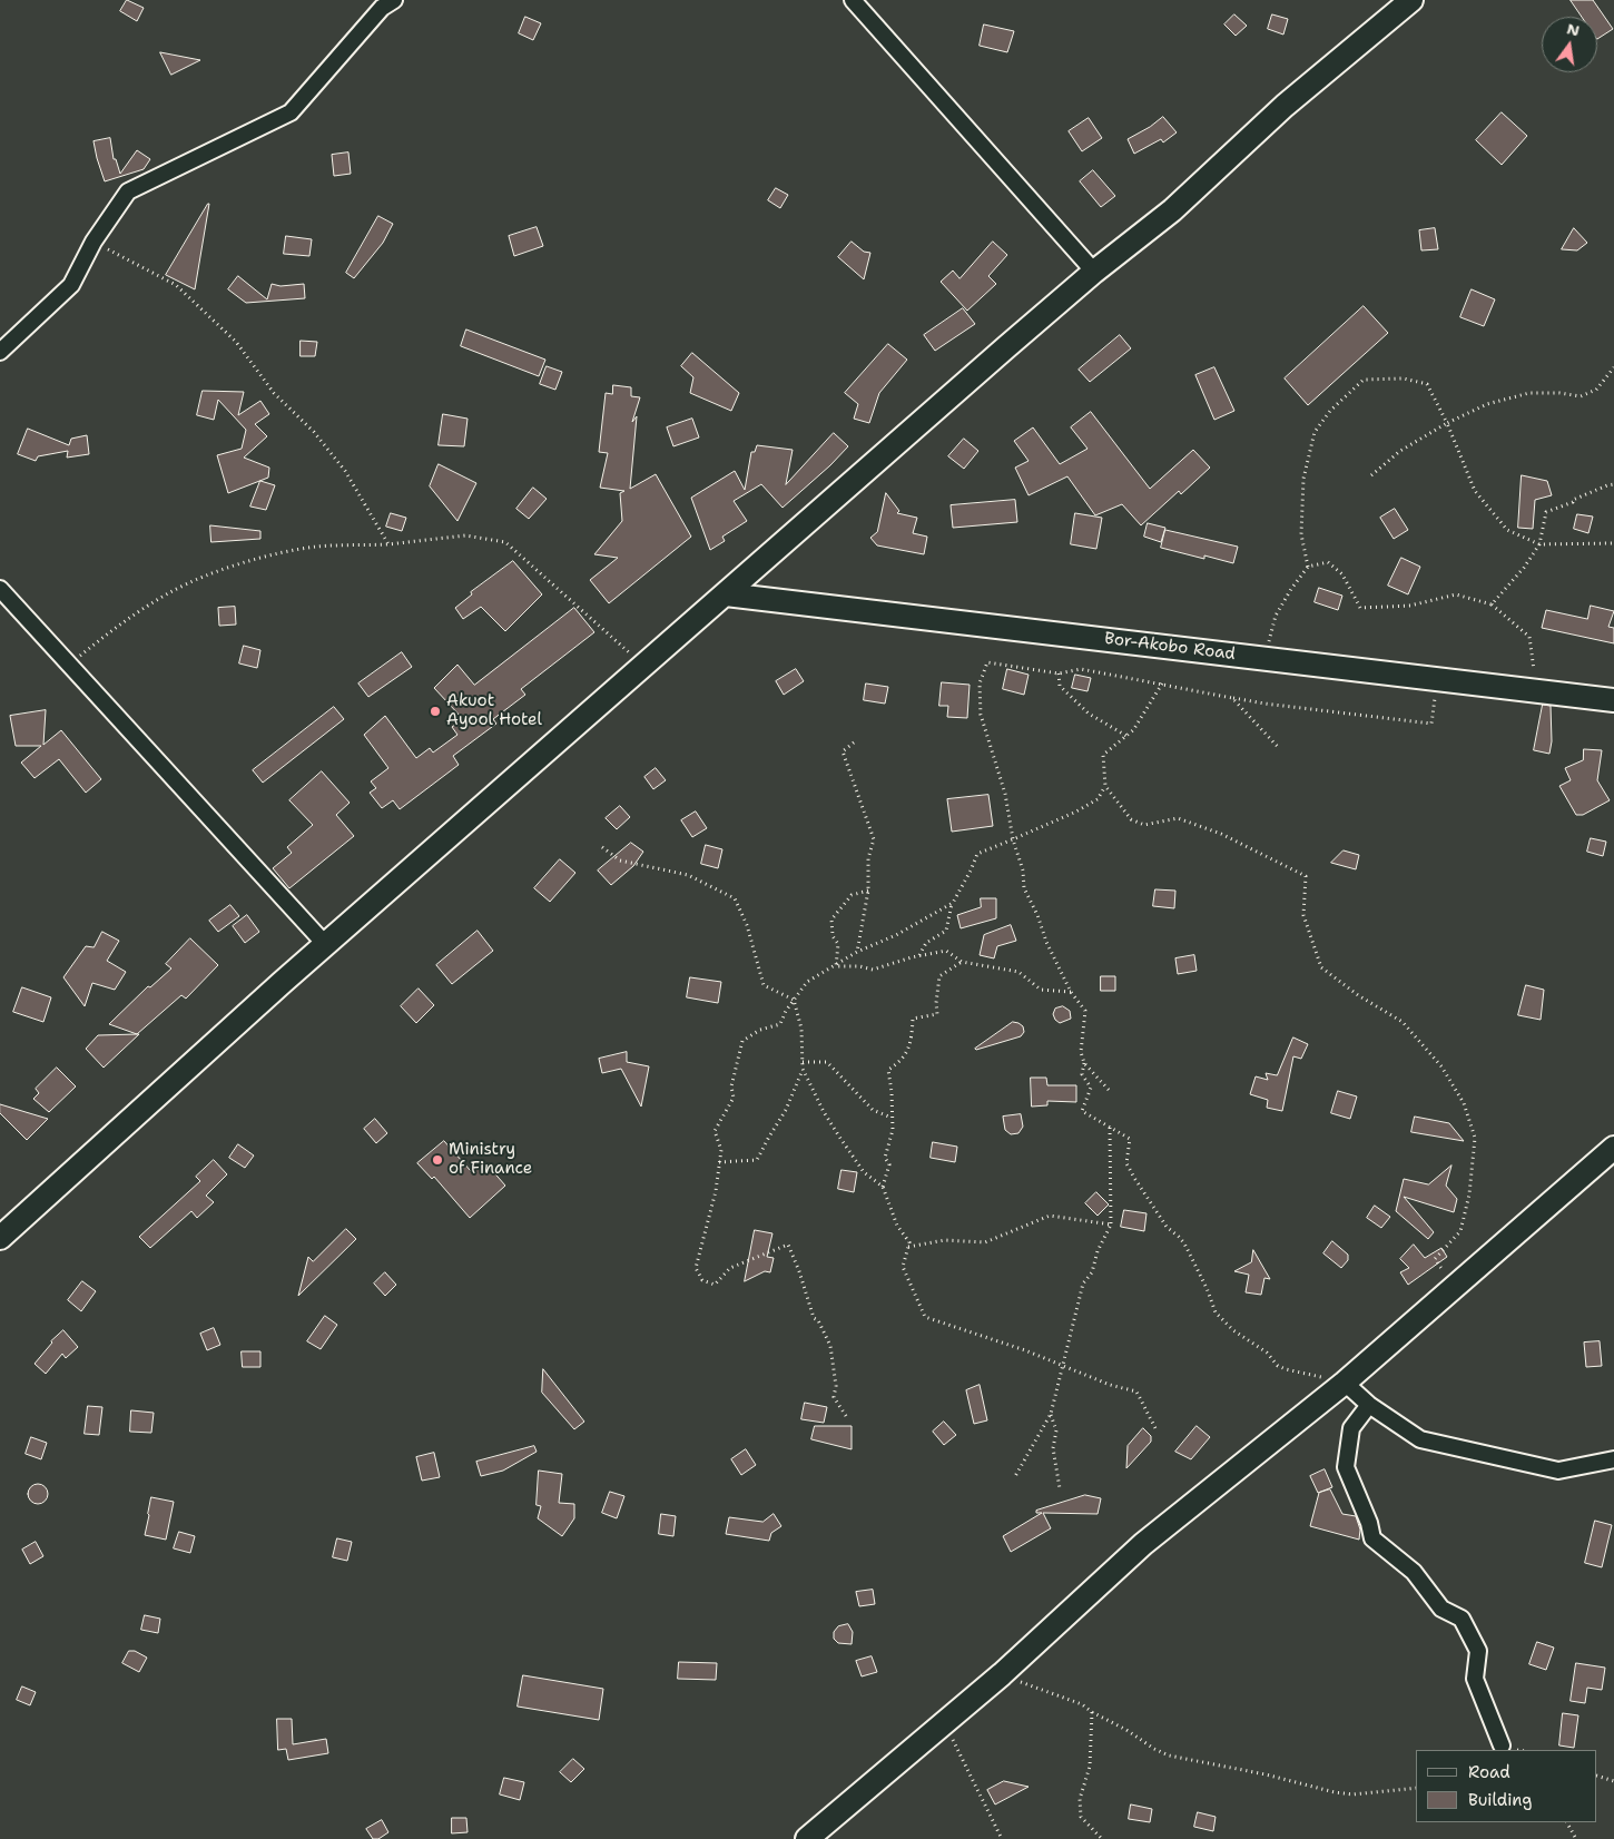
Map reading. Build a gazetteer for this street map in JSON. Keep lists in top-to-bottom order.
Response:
{
  "streets": {
    "street": ["Bor-Akobo Road"]
  },
  "places": ["Akuot Ayool Hotel", "Ministry of Finance"],
  "legend": ["Road", "Building"],
  "north": "top"
}
